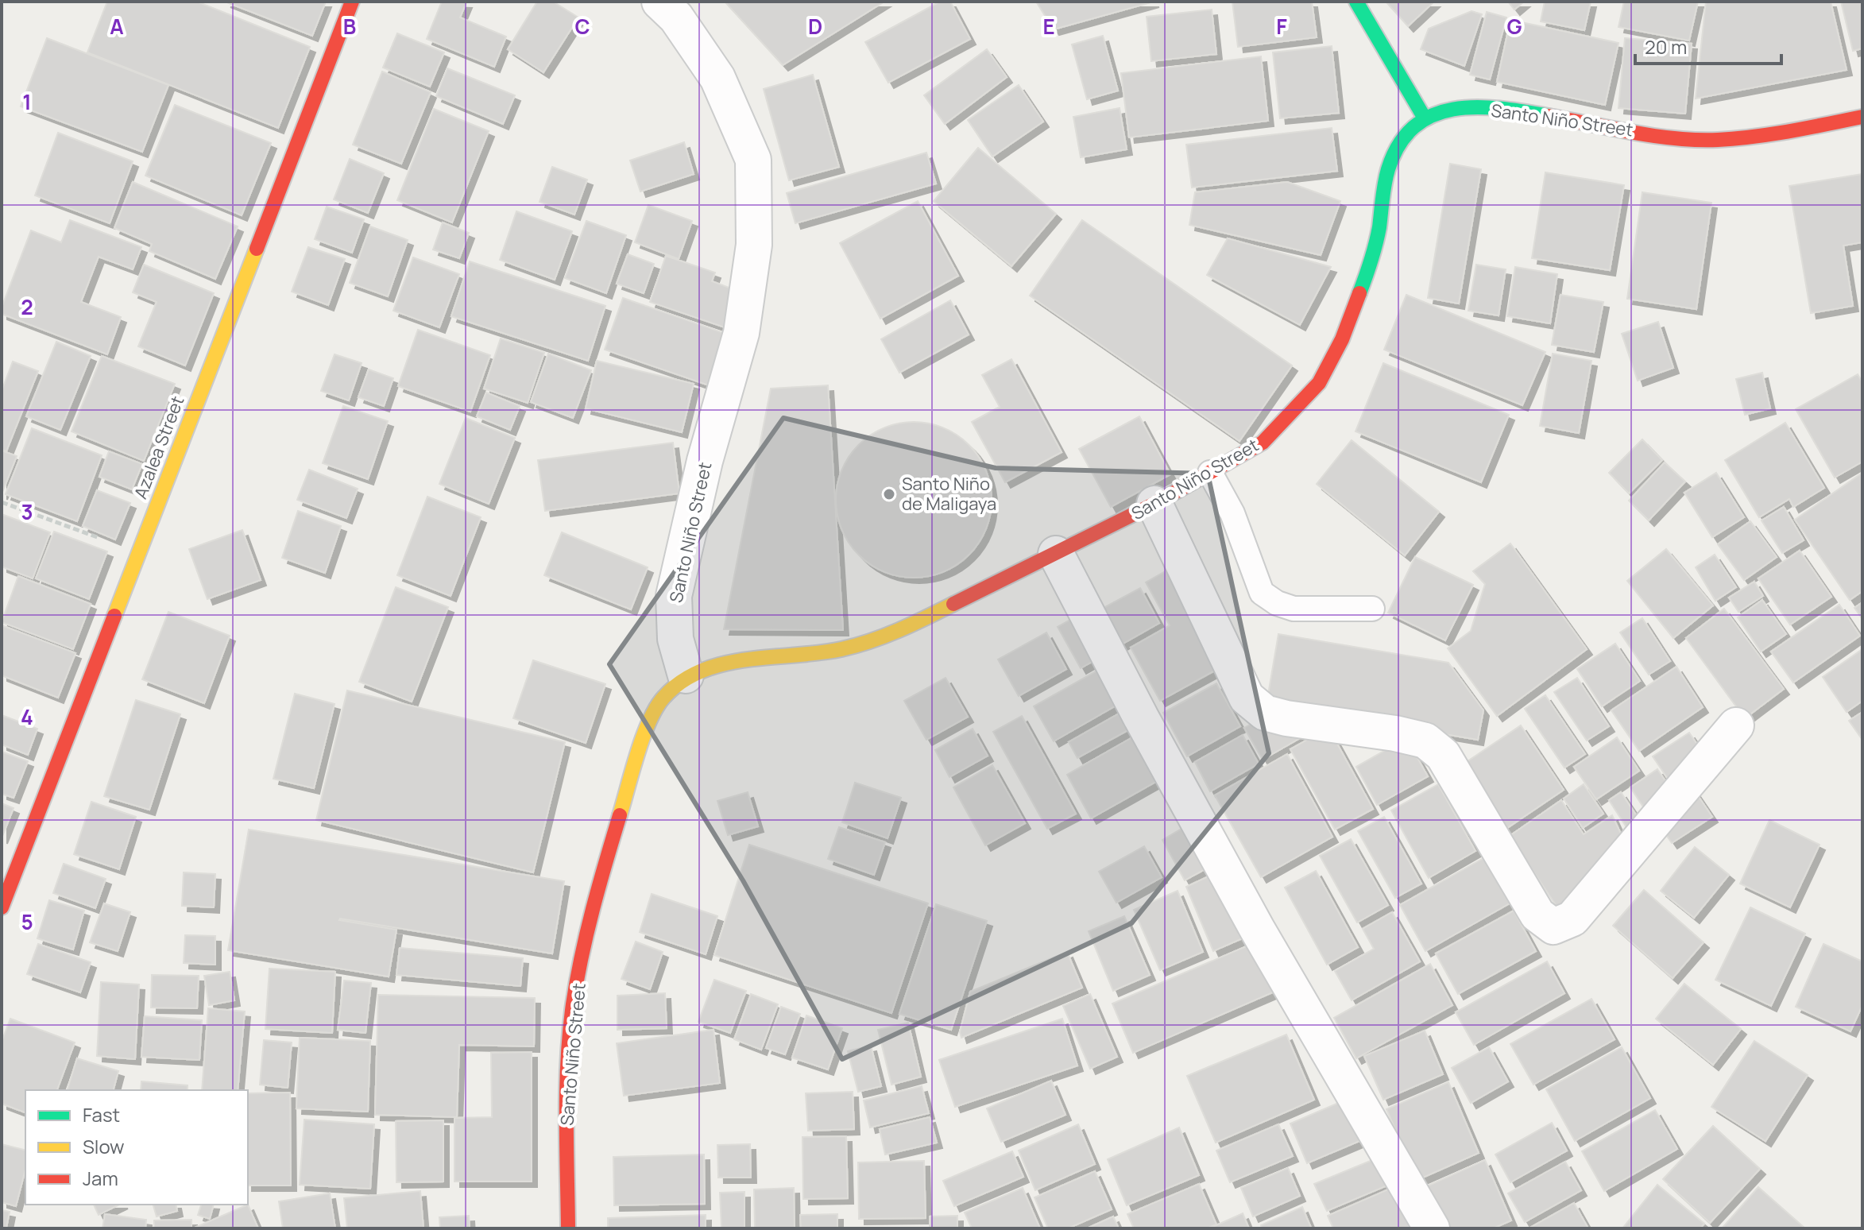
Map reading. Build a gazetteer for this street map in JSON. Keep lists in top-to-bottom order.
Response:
{
  "streets": {
    "main road": ["Santo Niño Street", "Azalea Street"]
  },
  "places": ["Santo Niño de Maligaya"],
  "legend": ["Fast", "Slow", "Jam"],
  "scale_bar": "20 m",
  "grid": {
    "columns": [
      "A",
      "B",
      "C",
      "D",
      "E",
      "F",
      "G"
    ],
    "rows": [
      "1",
      "2",
      "3",
      "4",
      "5"
    ]
  }
}
